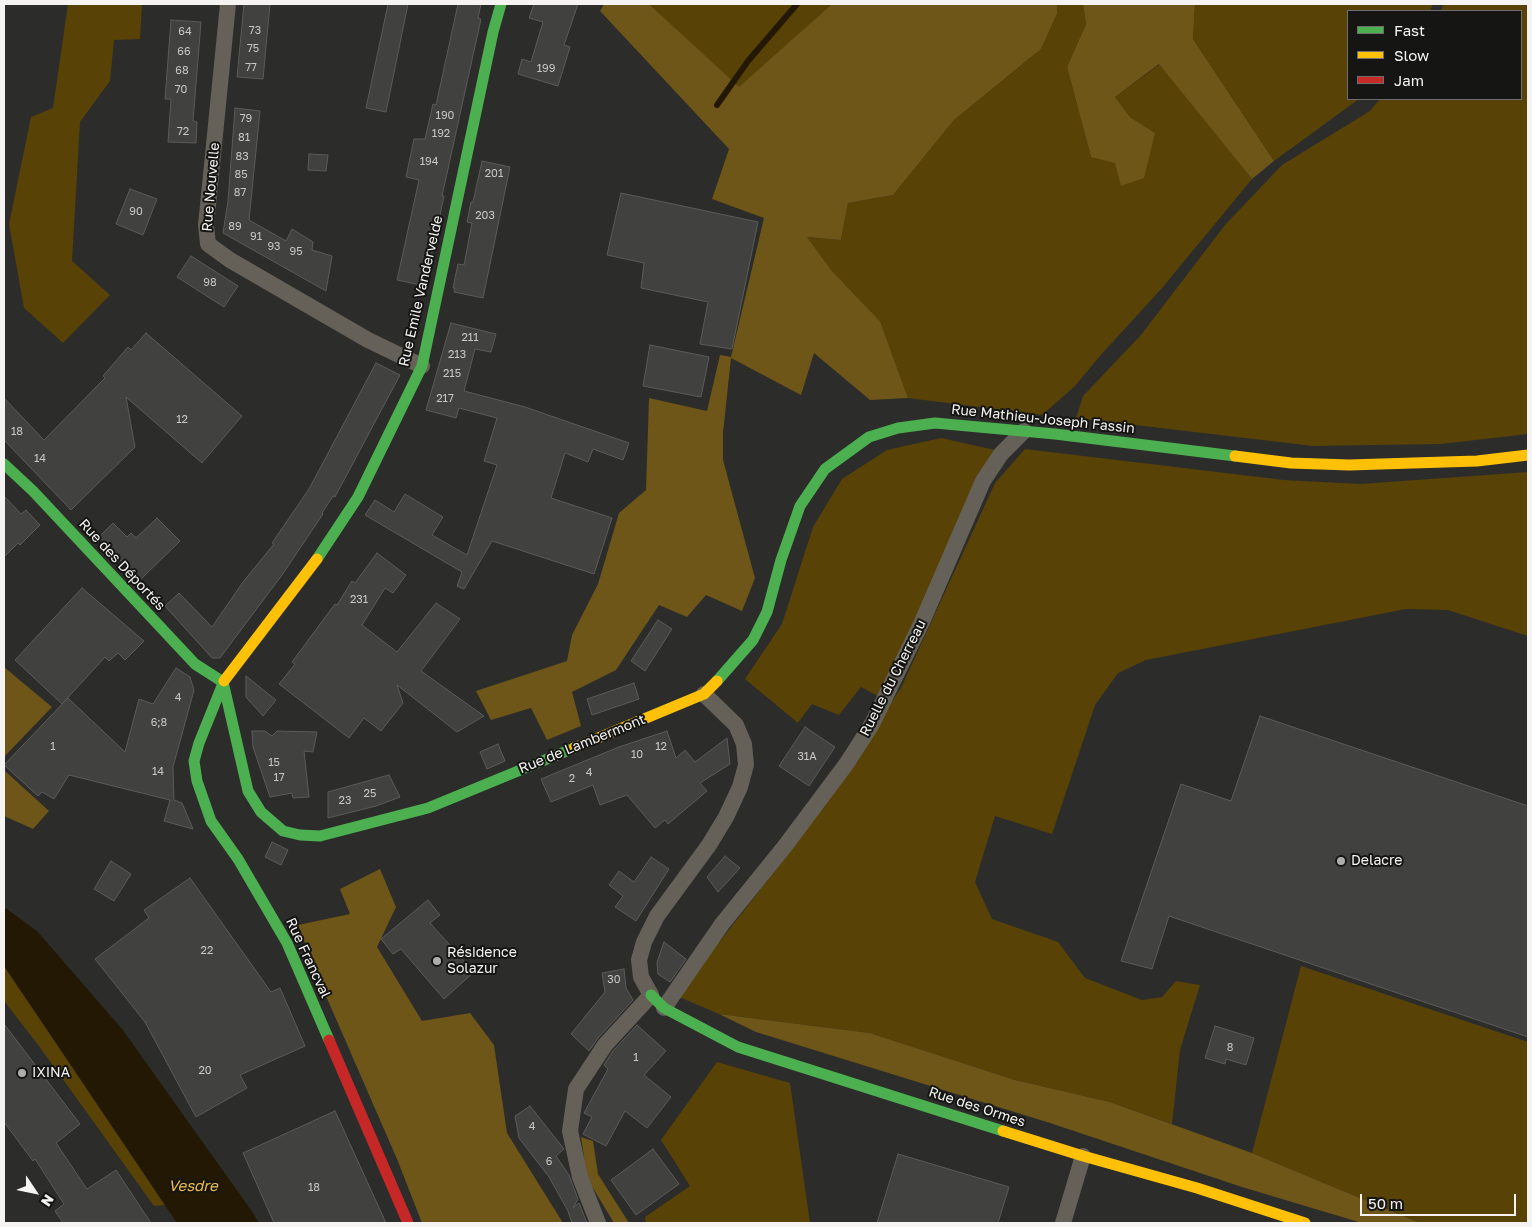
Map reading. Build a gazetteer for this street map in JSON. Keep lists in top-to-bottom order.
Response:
{
  "streets": {
    "street": [
      "Rue Nouvelle",
      "Rue Emile Vandervelde",
      "Rue Mathieu-Joseph Fassin",
      "Rue des Déportés",
      "Ruelle du Cherreau",
      "Rue de Lambermont",
      "Rue Francval",
      "Rue des Ormes"
    ]
  },
  "crossings": [
    ["Rue Nouvelle", "Rue Emile Vandervelde"],
    ["Rue Emile Vandervelde", "Rue des Déportés"],
    ["Rue Emile Vandervelde", "Rue de Lambermont"],
    ["Rue Emile Vandervelde", "Rue Francval"],
    ["Rue Mathieu-Joseph Fassin", "Ruelle du Cherreau"],
    ["Rue Mathieu-Joseph Fassin", "Rue de Lambermont"],
    ["Rue des Déportés", "Rue de Lambermont"],
    ["Rue des Déportés", "Rue Francval"],
    ["Ruelle du Cherreau", "Rue des Ormes"],
    ["Rue de Lambermont", "Rue Francval"]
  ],
  "water": ["Vesdre"],
  "places": ["Delacre", "Résidence Solazur", "IXINA"],
  "house_numbers": [
    "73",
    "64",
    "75",
    "66",
    "77",
    "199",
    "68",
    "70",
    "190",
    "79",
    "72",
    "192",
    "81",
    "83",
    "194",
    "201",
    "85",
    "87",
    "90",
    "203",
    "89",
    "91",
    "93",
    "95",
    "98",
    "211",
    "213",
    "215",
    "217",
    "12",
    "18",
    "14",
    "231",
    "4",
    "6;8",
    "1",
    "12",
    "10",
    "31A",
    "15",
    "14",
    "4",
    "17",
    "2",
    "25",
    "23",
    "22",
    "30",
    "8",
    "1",
    "20",
    "4",
    "6",
    "18"
  ],
  "legend": ["Fast", "Slow", "Jam"],
  "scale_bar": "50 m",
  "north": "bottom right"
}
